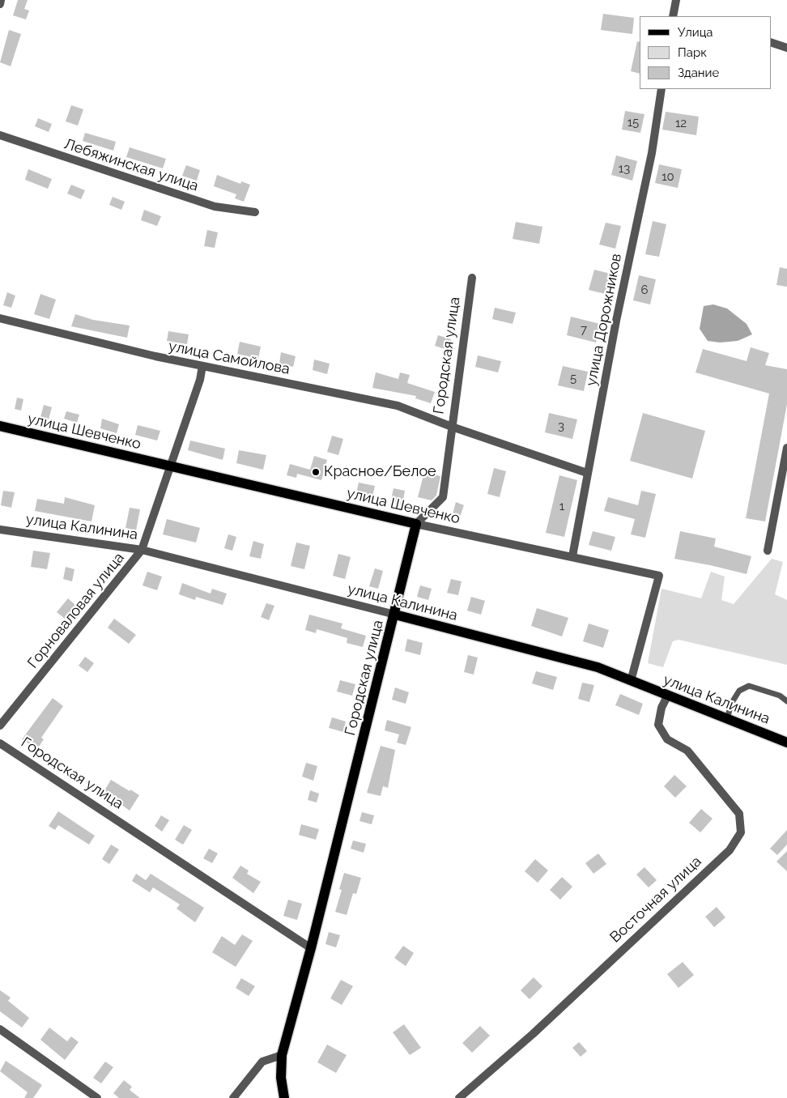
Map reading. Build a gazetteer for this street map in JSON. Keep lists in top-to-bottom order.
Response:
{
  "streets": {
    "main road": ["Городская улица", "улица Шевченко", "улица Калинина"],
    "street": [
      "Лебяжинская улица",
      "улица Дорожников",
      "улица Самойлова",
      "Горноваловая улица",
      "Восточная улица"
    ]
  },
  "crossings": [
    ["улица Дорожников", "улица Самойлова"],
    ["улица Дорожников", "улица Шевченко"],
    ["Городская улица", "улица Самойлова"],
    ["Городская улица", "улица Шевченко"],
    ["Городская улица", "улица Калинина"],
    ["улица Самойлова", "Горноваловая улица"],
    ["улица Шевченко", "улица Калинина"],
    ["улица Шевченко", "Горноваловая улица"],
    ["улица Калинина", "Горноваловая улица"],
    ["улица Калинина", "Восточная улица"]
  ],
  "places": ["Красное/Белое"],
  "house_numbers": [
    "15",
    "12",
    "13",
    "10",
    "6",
    "7",
    "5",
    "3",
    "1"
  ],
  "legend": ["Улица", "Парк", "Здание"]
}
